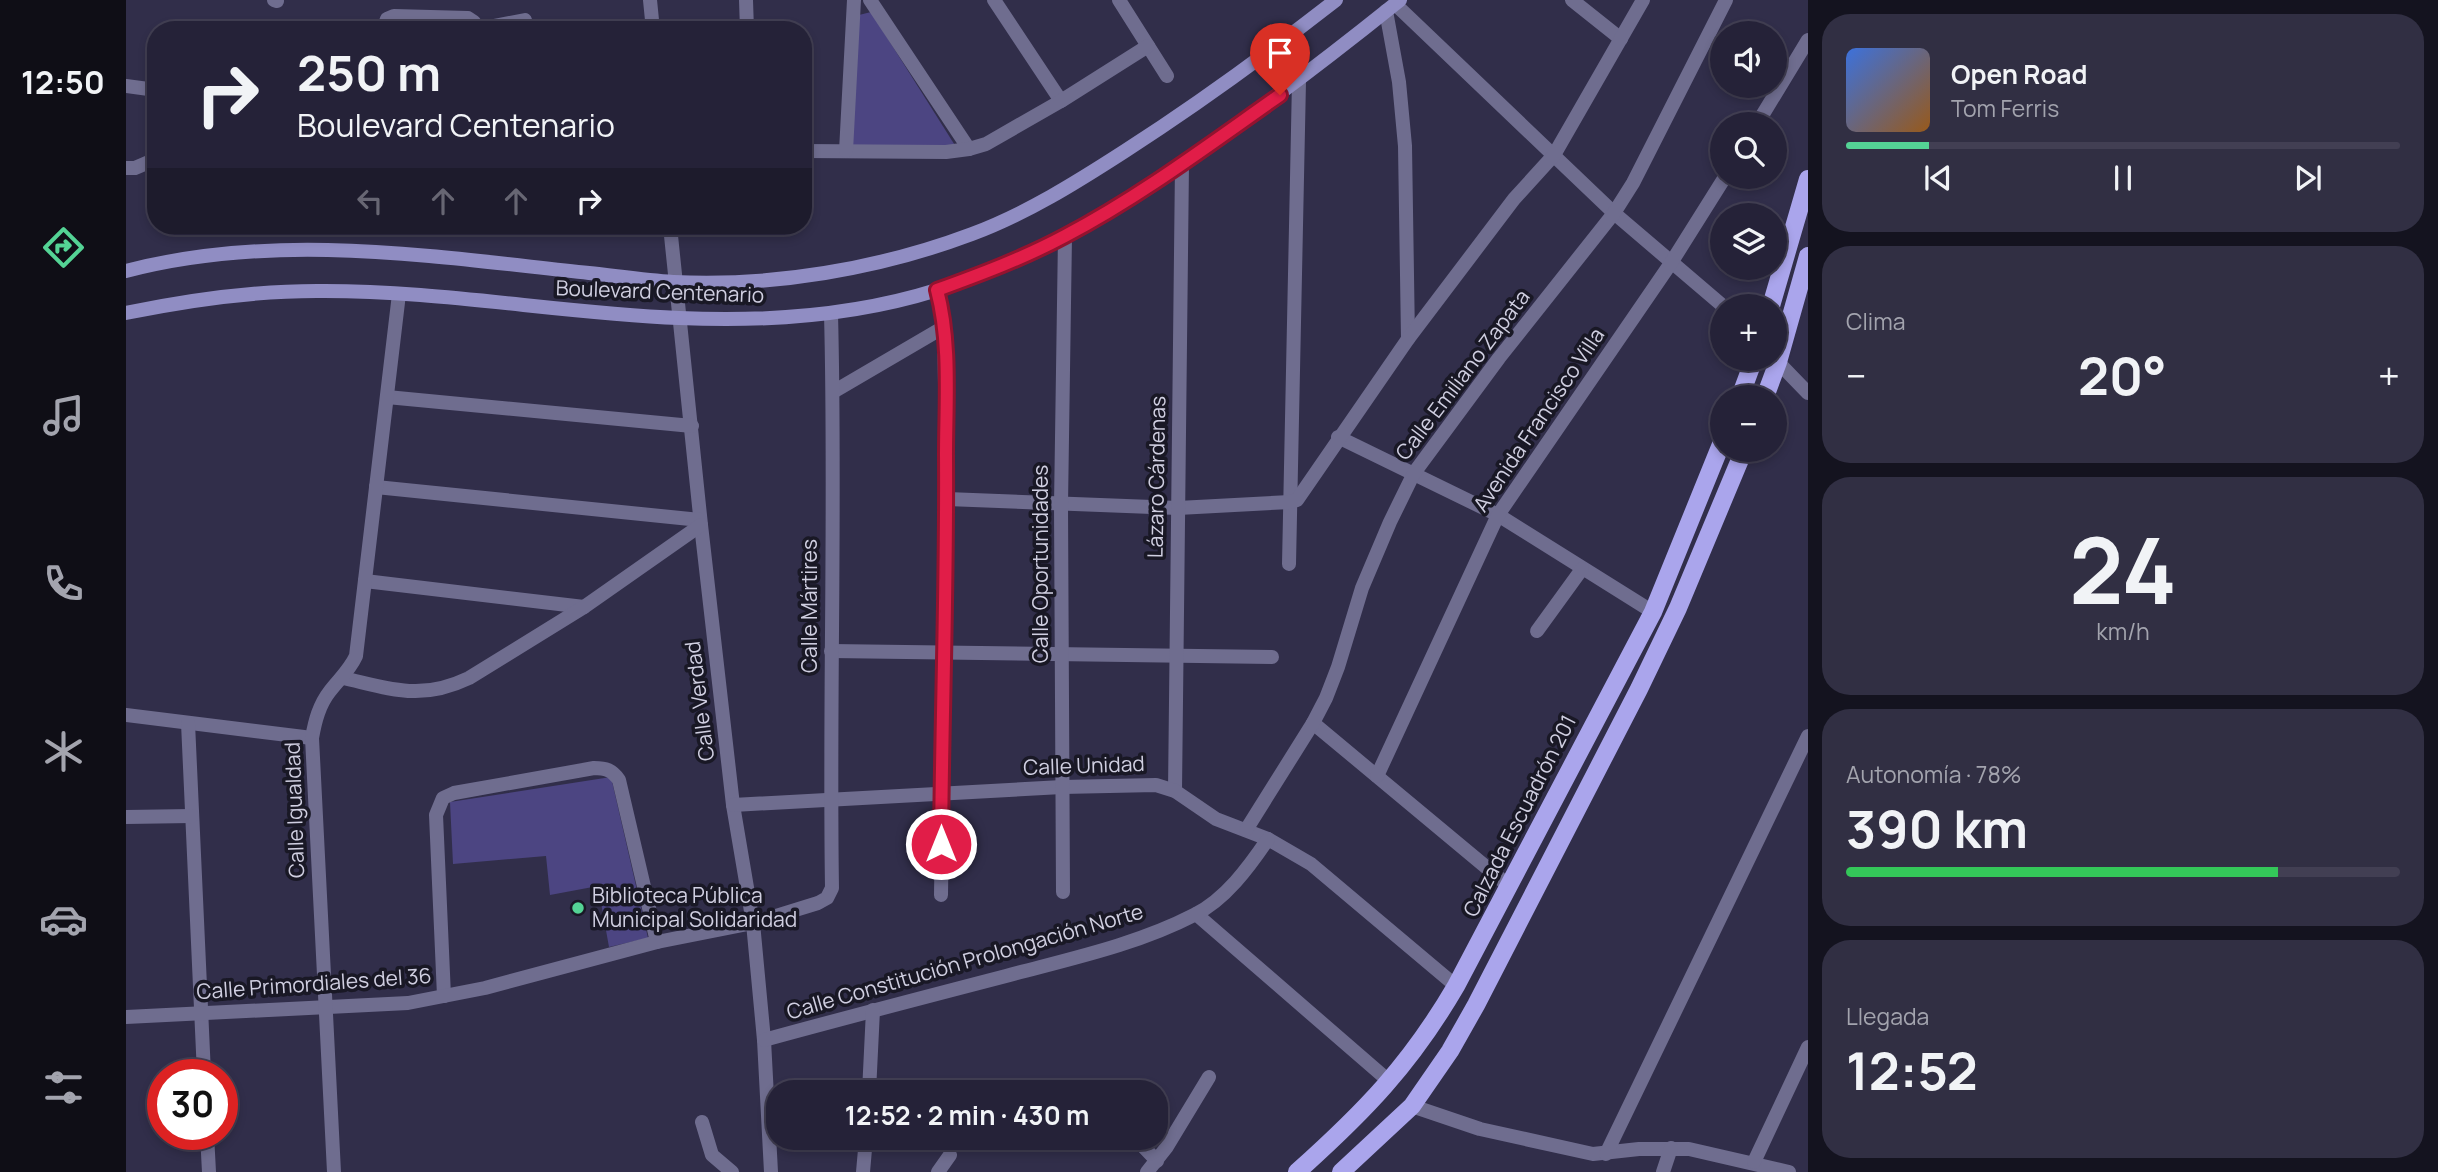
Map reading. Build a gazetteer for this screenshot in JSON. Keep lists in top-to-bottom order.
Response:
{
  "streets": {
    "main road": ["Boulevard Centenario", "Calzada Escuadrón 201"],
    "street": [
      "Calle Emiliano Zapata",
      "Avenida Francisco Villa",
      "Lázaro Cárdenas",
      "Calle Oportunidades",
      "Calle Mártires",
      "Calle Verdad",
      "Calle Unidad",
      "Calle Igualdad",
      "Calle Constitución Prolongación Norte",
      "Calle Primordiales del 36"
    ]
  },
  "crossings": [
    ["Boulevard Centenario", "Lázaro Cárdenas"],
    ["Boulevard Centenario", "Calle Oportunidades"],
    ["Boulevard Centenario", "Calle Mártires"],
    ["Boulevard Centenario", "Calle Verdad"],
    ["Boulevard Centenario", "Calle Igualdad"],
    ["Calle Emiliano Zapata", "Calle Unidad"],
    ["Lázaro Cárdenas", "Calle Unidad"],
    ["Calle Oportunidades", "Calle Unidad"],
    ["Calle Mártires", "Calle Unidad"],
    ["Calle Mártires", "Calle Primordiales del 36"],
    ["Calle Verdad", "Calle Unidad"],
    ["Calle Verdad", "Calle Constitución Prolongación Norte"],
    ["Calle Verdad", "Calle Primordiales del 36"],
    ["Calle Unidad", "Calzada Escuadrón 201"],
    ["Calle Unidad", "Calle Constitución Prolongación Norte"],
    ["Calle Igualdad", "Calle Primordiales del 36"]
  ],
  "places": ["Biblioteca Pública Municipal Solidaridad"],
  "page": {
    "tabs": "12:50",
    "map_buttons": ["+", "−"],
    "turn": ["250 m", "Boulevard Centenario"],
    "song": ["Open Road", "Tom Ferris"],
    "tile": [
      "Clima",
      ["24", "km/h"],
      ["Autonomía · 78%", "390 km"],
      ["Llegada", "12:52"]
    ],
    "heat": ["−", "20°", "+"],
    "limit": "30",
    "trip": "12:52 · 2 min · 430 m"
  }
}
